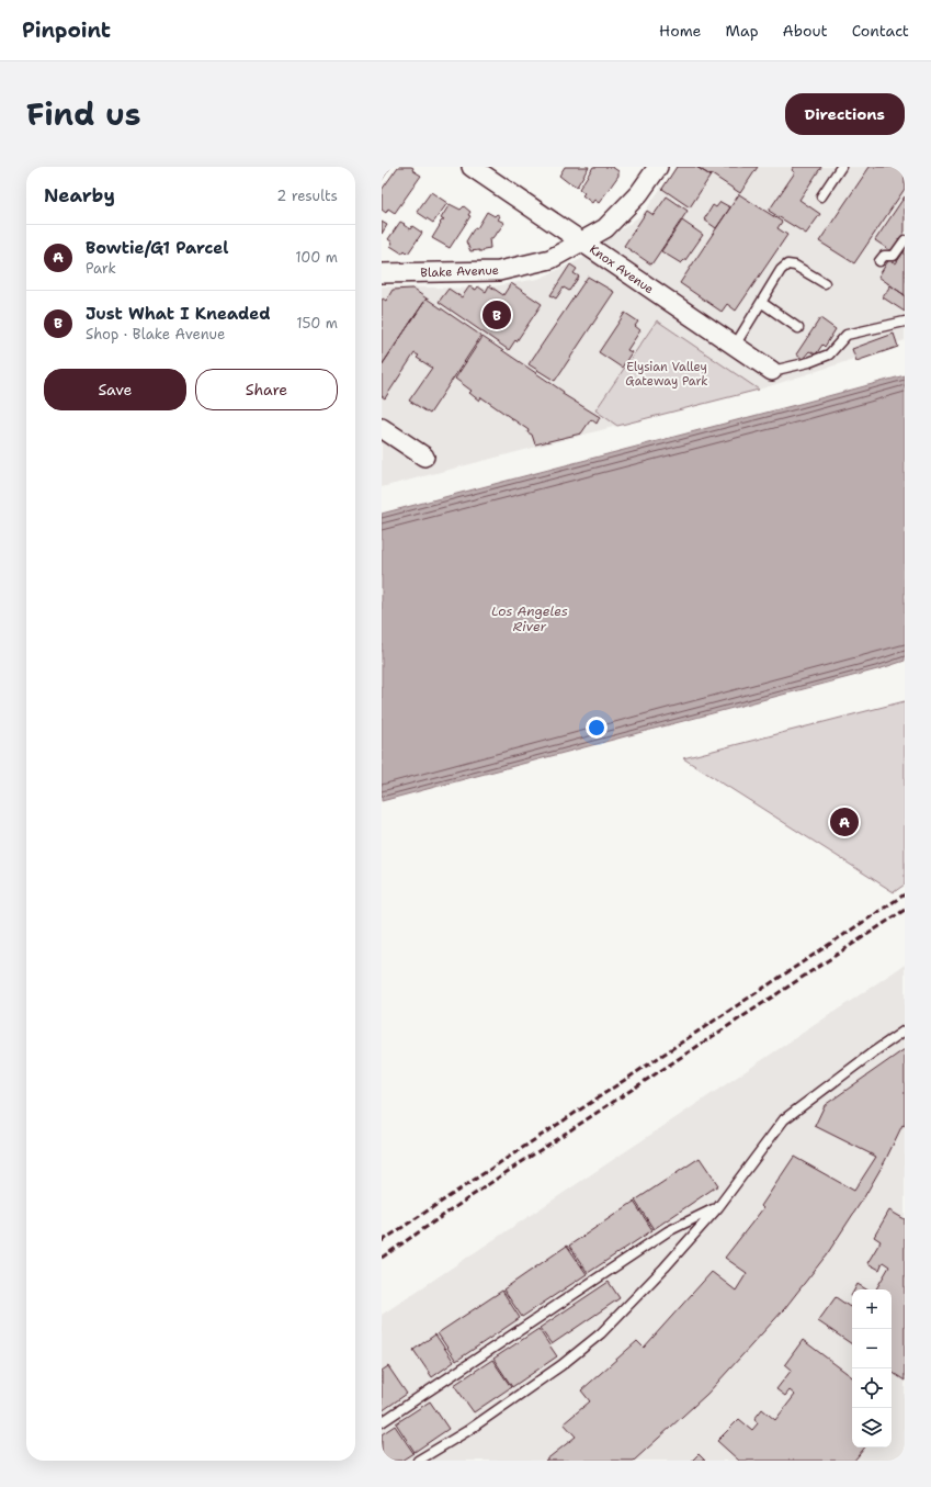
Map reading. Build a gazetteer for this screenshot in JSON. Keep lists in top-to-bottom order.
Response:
{
  "streets": {
    "street": ["Knox Avenue", "Blake Avenue"]
  },
  "crossings": [
    ["Knox Avenue", "Blake Avenue"]
  ],
  "water": ["Los Angeles River"],
  "parks": ["Elysian Valley Gateway Park"],
  "page": {
    "header": "Pinpoint",
    "nav": [
      "Home",
      "Map",
      "About",
      "Contact"
    ],
    "title": "Find us",
    "buttons": [
      "Directions",
      ["Save", "Share"]
    ],
    "heading": ["Nearby", "2 results"],
    "list": [
      {
        "mark": "A",
        "name": "Bowtie/G1 Parcel",
        "note": "Park",
        "value": "100 m"
      },
      {
        "mark": "B",
        "name": "Just What I Kneaded",
        "note": "Shop · Blake Avenue",
        "value": "150 m"
      }
    ],
    "pins": ["B", "A"],
    "map_buttons": ["+", "−"]
  }
}
